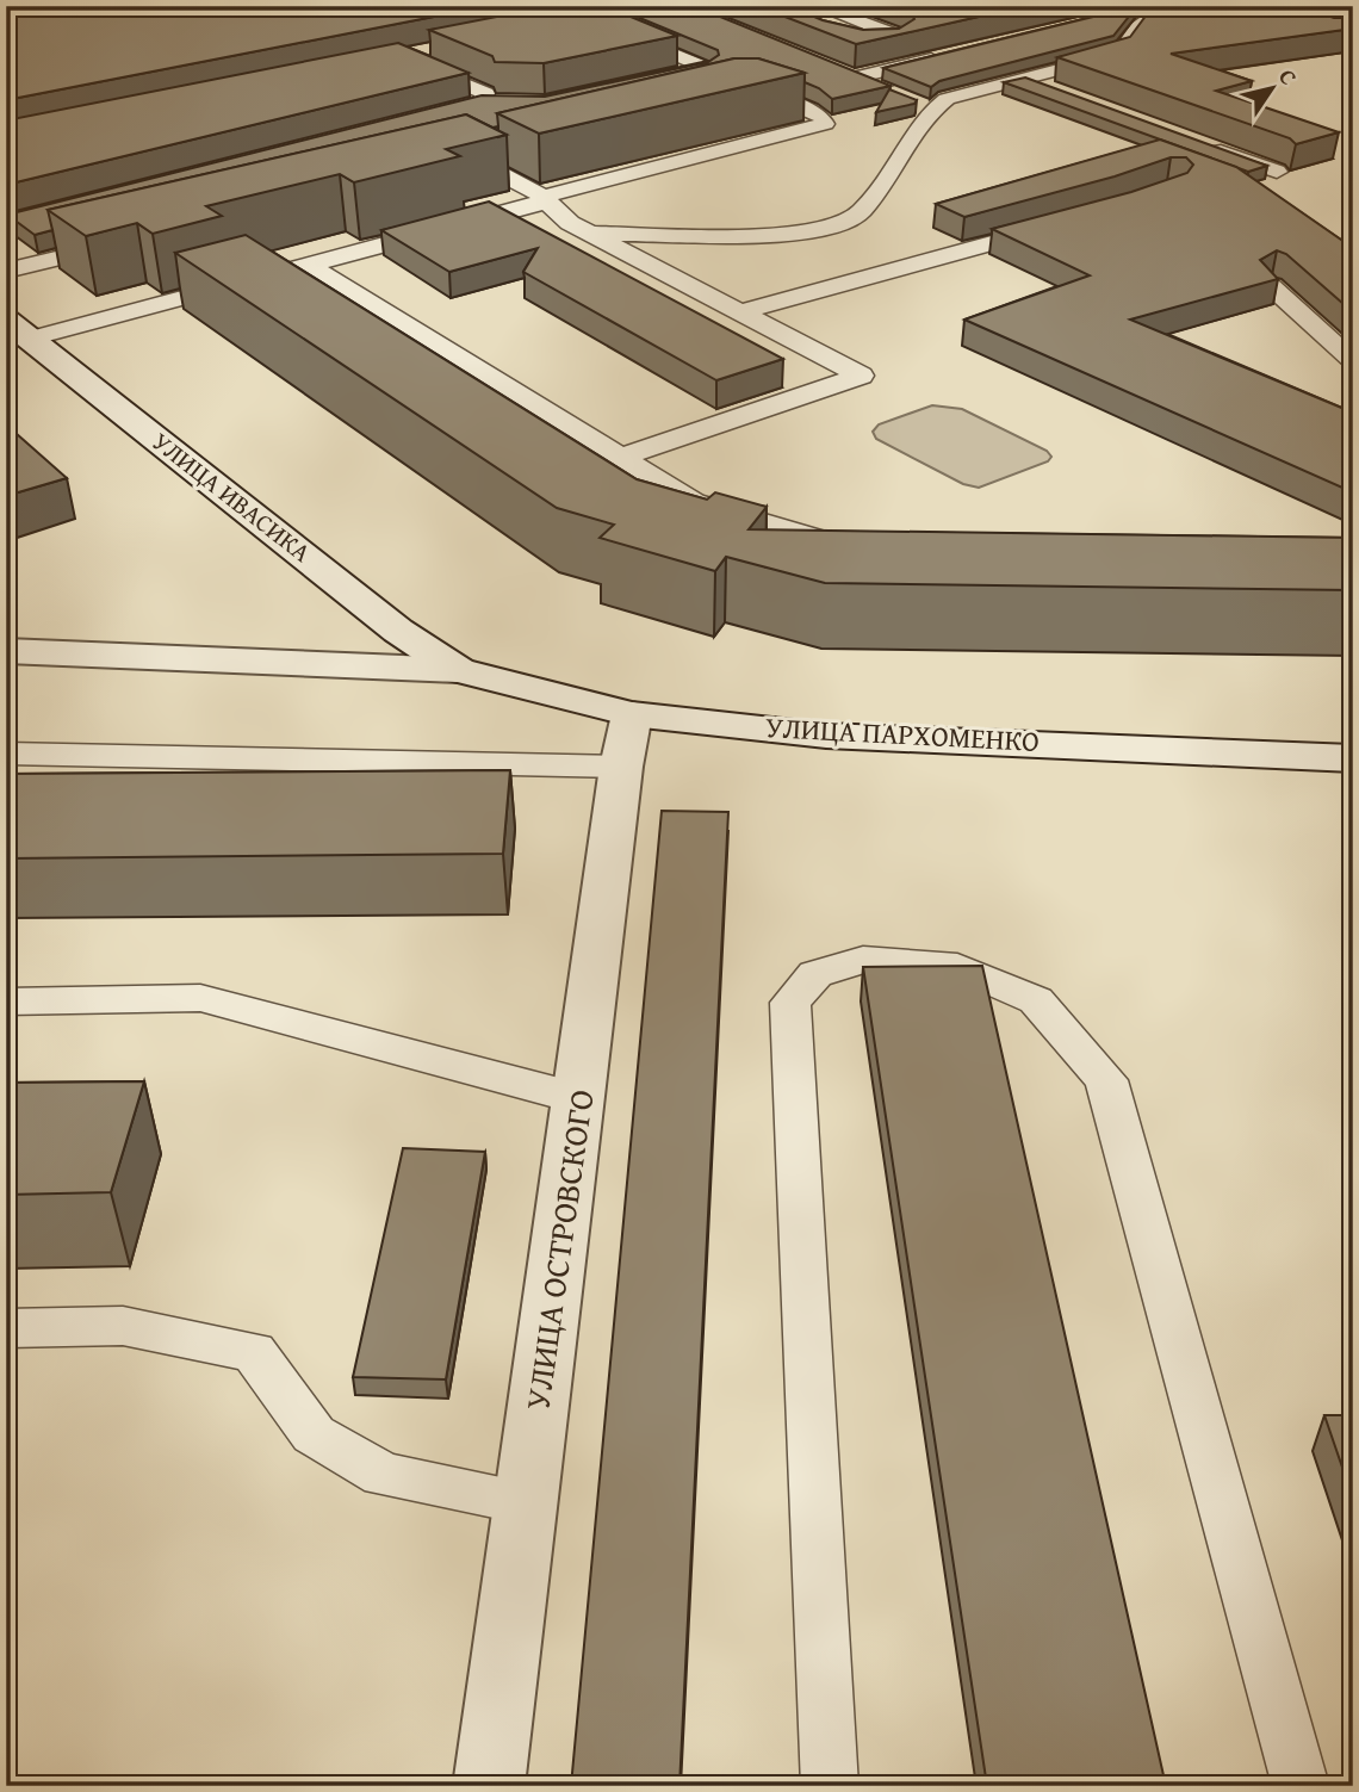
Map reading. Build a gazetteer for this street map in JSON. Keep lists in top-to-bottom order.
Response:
{
  "streets": {
    "main road": ["УЛИЦА ИВАСИКА", "УЛИЦА ПАРХОМЕНКО", "УЛИЦА ОСТРОВСКОГО"]
  },
  "crossings": [
    ["УЛИЦА ИВАСИКА", "УЛИЦА ПАРХОМЕНКО"],
    ["УЛИЦА ПАРХОМЕНКО", "УЛИЦА ОСТРОВСКОГО"]
  ],
  "north": "top right"
}
